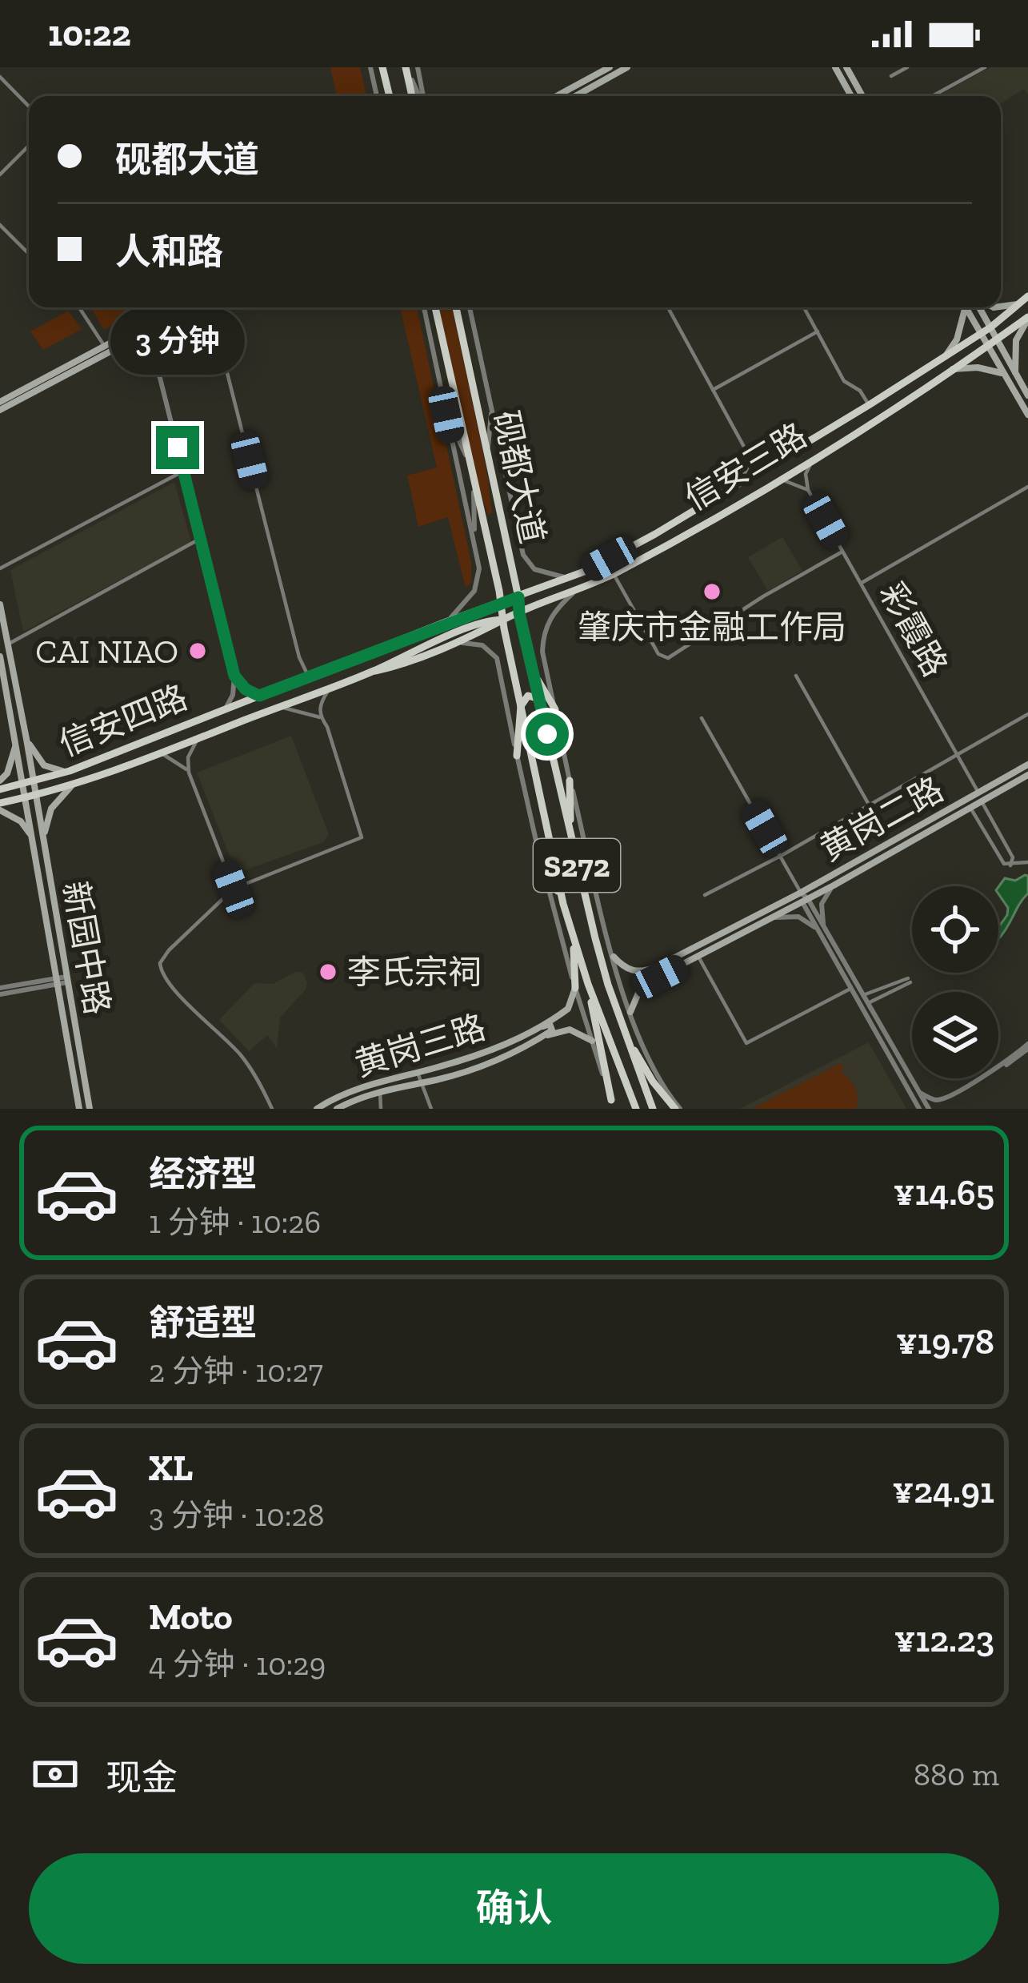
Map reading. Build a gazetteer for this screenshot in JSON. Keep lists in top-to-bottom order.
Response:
{
  "streets": {
    "main road": [
      "信安三路",
      "砚都大道",
      "信安四路",
      "黄岗二路",
      "S272",
      "新园中路",
      "黄岗三路"
    ],
    "street": ["彩霞路"]
  },
  "crossings": [
    ["信安三路", "砚都大道"],
    ["信安三路", "信安四路"],
    ["砚都大道", "信安四路"],
    ["彩霞路", "黄岗二路"],
    ["信安四路", "新园中路"]
  ],
  "places": ["肇庆市金融工作局", "CAI NIAO", "李氏宗祠"],
  "page": {
    "status": "10:22",
    "banner": ["砚都大道", "人和路"],
    "bubble": "3 分钟",
    "list": [
      {
        "name": "经济型",
        "note": "1 分钟 · 10:26",
        "value": "¥14.65"
      },
      {
        "name": "舒适型",
        "note": "2 分钟 · 10:27",
        "value": "¥19.78"
      },
      {
        "name": "XL",
        "note": "3 分钟 · 10:28",
        "value": "¥24.91"
      },
      {
        "name": "Moto",
        "note": "4 分钟 · 10:29",
        "value": "¥12.23"
      }
    ],
    "pay": ["现金", "880 m"],
    "buttons": "确认"
  }
}
